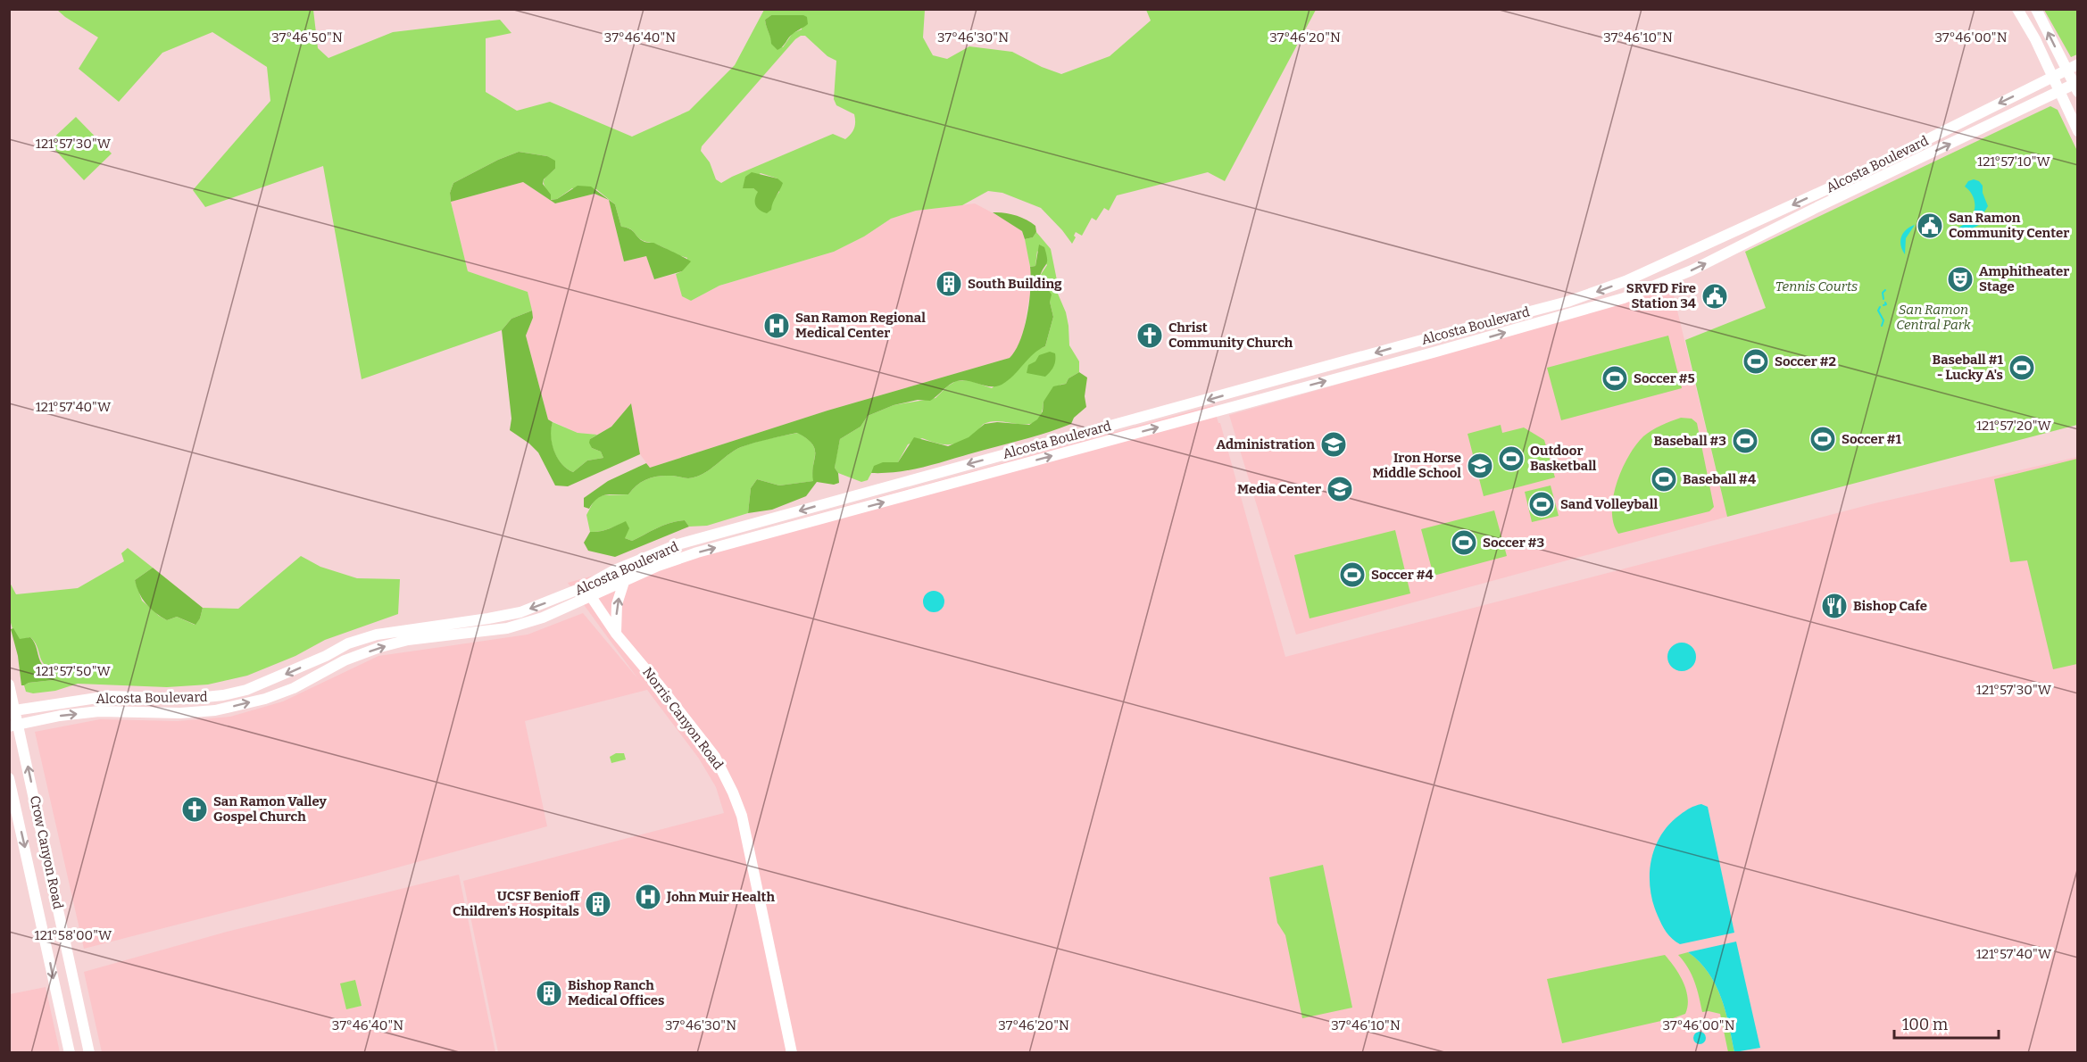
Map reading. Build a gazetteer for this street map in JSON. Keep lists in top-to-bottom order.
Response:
{
  "streets": {
    "main road": ["Alcosta Boulevard", "Norris Canyon Road", "Crow Canyon Road"]
  },
  "crossings": [
    ["Alcosta Boulevard", "Norris Canyon Road"],
    ["Alcosta Boulevard", "Crow Canyon Road"]
  ],
  "parks": ["Tennis Courts", "San Ramon Central Park"],
  "places": {
    "public building": ["San Ramon Community Center", "SRVFD Fire Station 34"],
    "theatre": ["Amphitheater Stage"],
    "building": ["South Building", "UCSF Benioff Children's Hospitals", "Bishop Ranch Medical Offices"],
    "hospital": ["San Ramon Regional Medical Center", "John Muir Health"],
    "church": ["Christ Community Church", "San Ramon Valley Gospel Church"],
    "sports": [
      "Soccer #2",
      "Baseball #1 - Lucky A's",
      "Soccer #5",
      "Soccer #1",
      "Baseball #3",
      "Outdoor Basketball",
      "Baseball #4",
      "Sand Volleyball",
      "Soccer #3",
      "Soccer #4"
    ],
    "school or university": ["Administration", "Iron Horse Middle School", "Media Center"],
    "restaurant": ["Bishop Cafe"]
  },
  "scale_bar": "100 m",
  "coordinates": [
    "37°46'50\"N",
    "37°46'40\"N",
    "37°46'30\"N",
    "37°46'20\"N",
    "37°46'10\"N",
    "37°46'00\"N",
    "121°57'30\"W",
    "121°57'10\"W",
    "121°57'40\"W",
    "121°57'20\"W",
    "121°57'50\"W",
    "121°58'00\"W"
  ]
}
